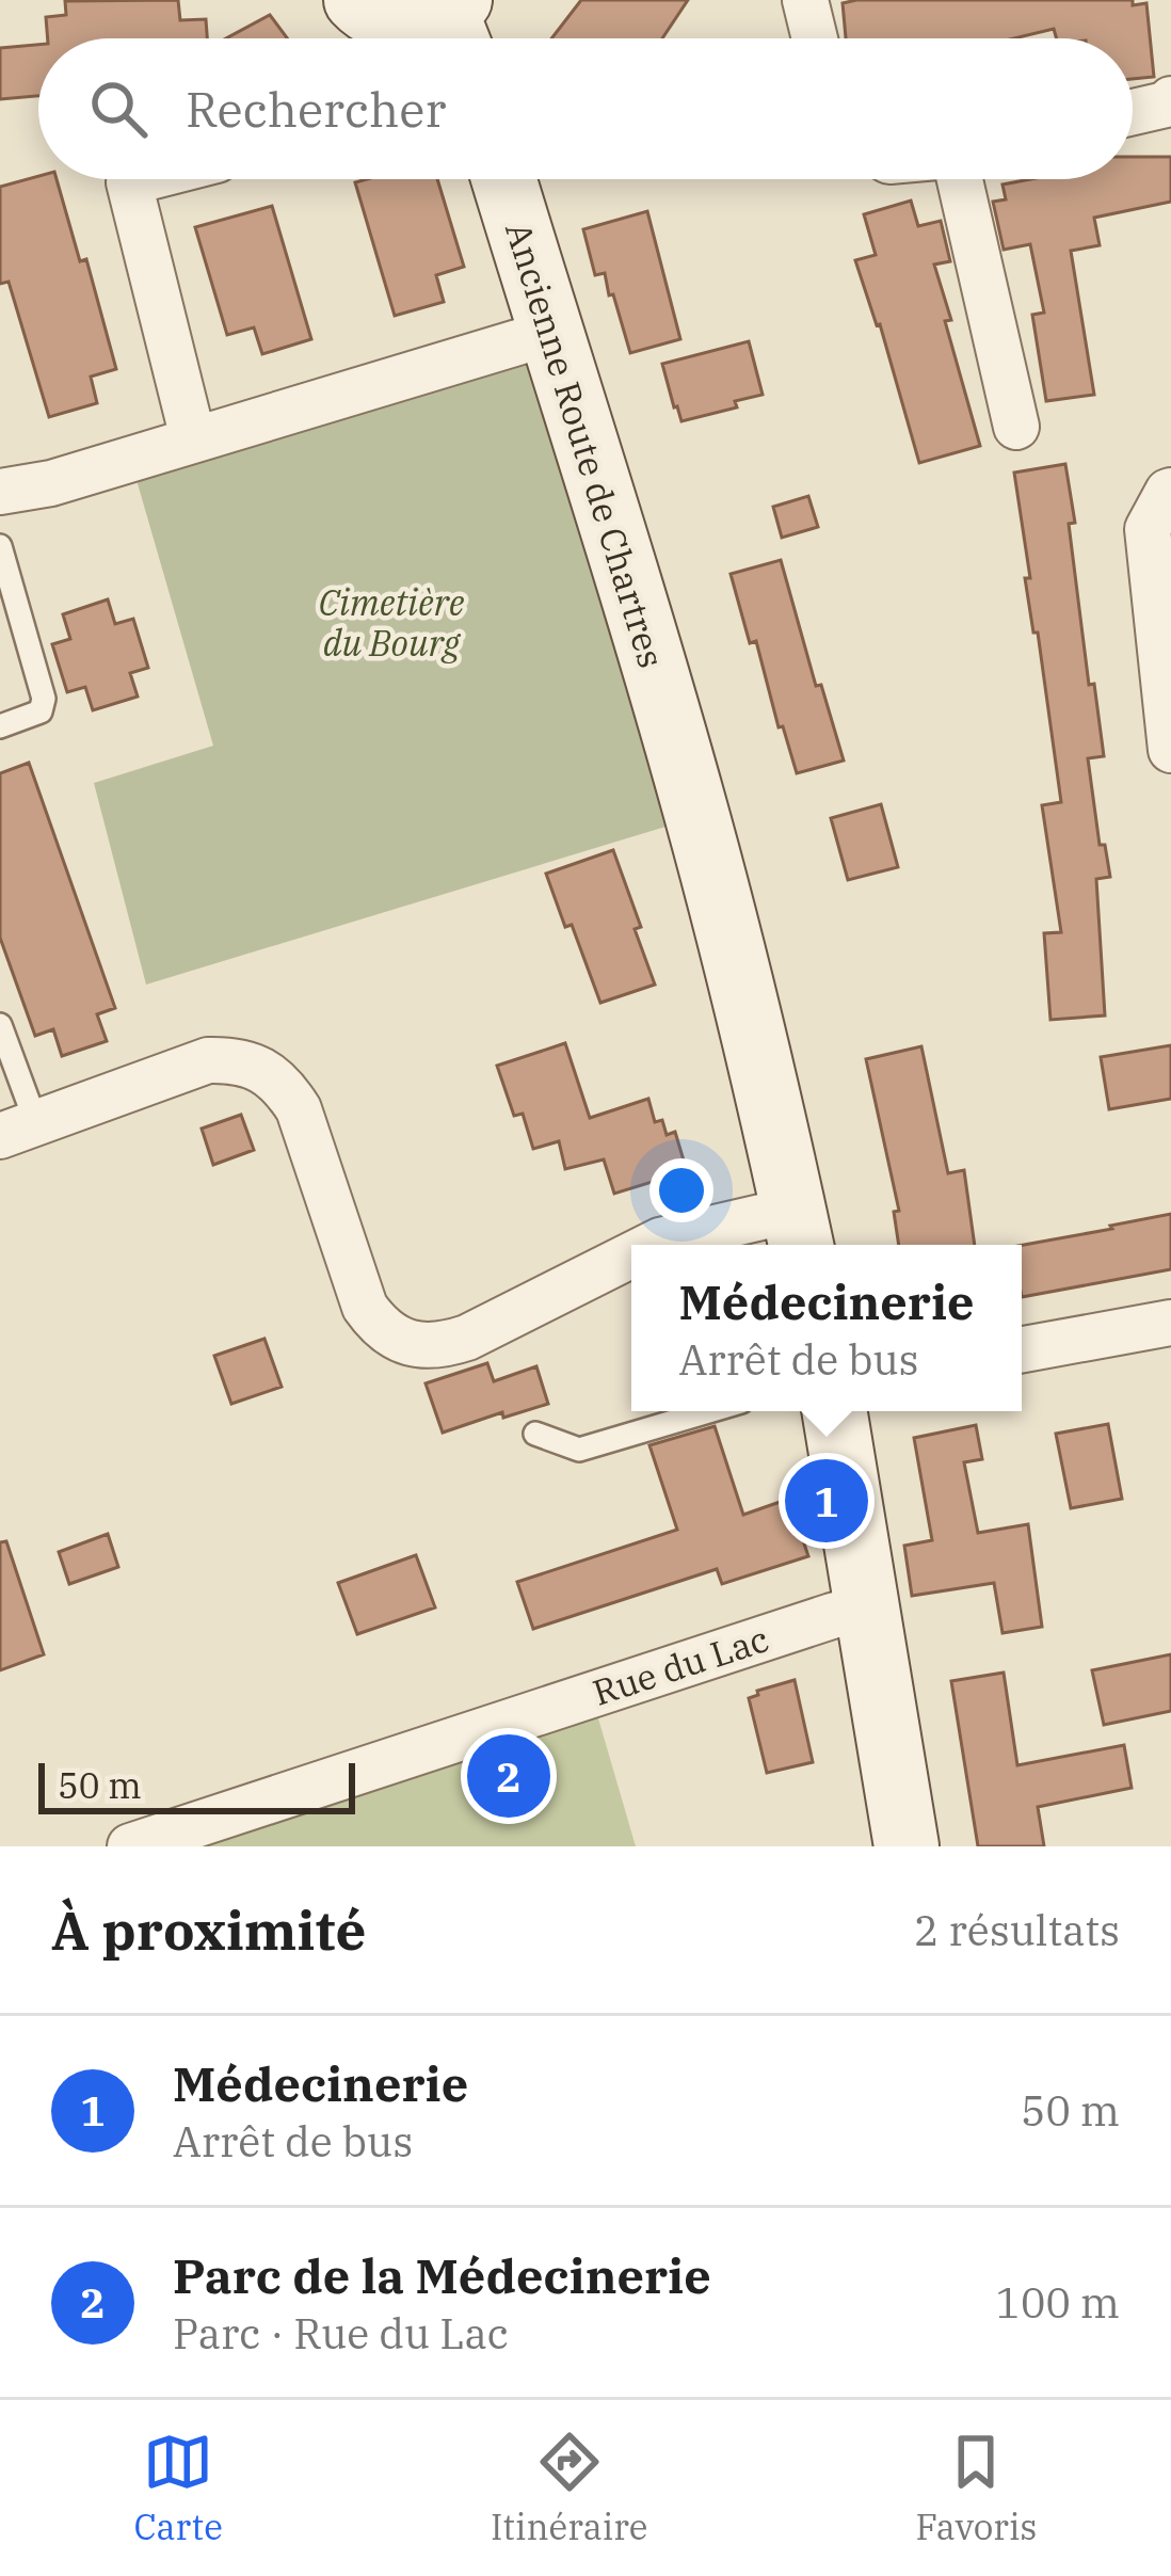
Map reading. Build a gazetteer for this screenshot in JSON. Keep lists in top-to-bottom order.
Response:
{
  "streets": {
    "main road": ["Ancienne Route de Chartres"],
    "street": ["Rue du Lac"]
  },
  "parks": ["Cimetière du Bourg"],
  "scale_bar": "50 m",
  "page": {
    "search": "Rechercher",
    "popup": ["Médecinerie", "Arrêt de bus"],
    "pins": ["1", "2"],
    "scale": "50 m",
    "heading": ["À proximité", "2 résultats"],
    "list": [
      {
        "mark": "1",
        "name": "Médecinerie",
        "note": "Arrêt de bus",
        "value": "50 m"
      },
      {
        "mark": "2",
        "name": "Parc de la Médecinerie",
        "note": "Parc · Rue du Lac",
        "value": "100 m"
      }
    ],
    "nav": ["Carte", "Itinéraire", "Favoris"]
  }
}
